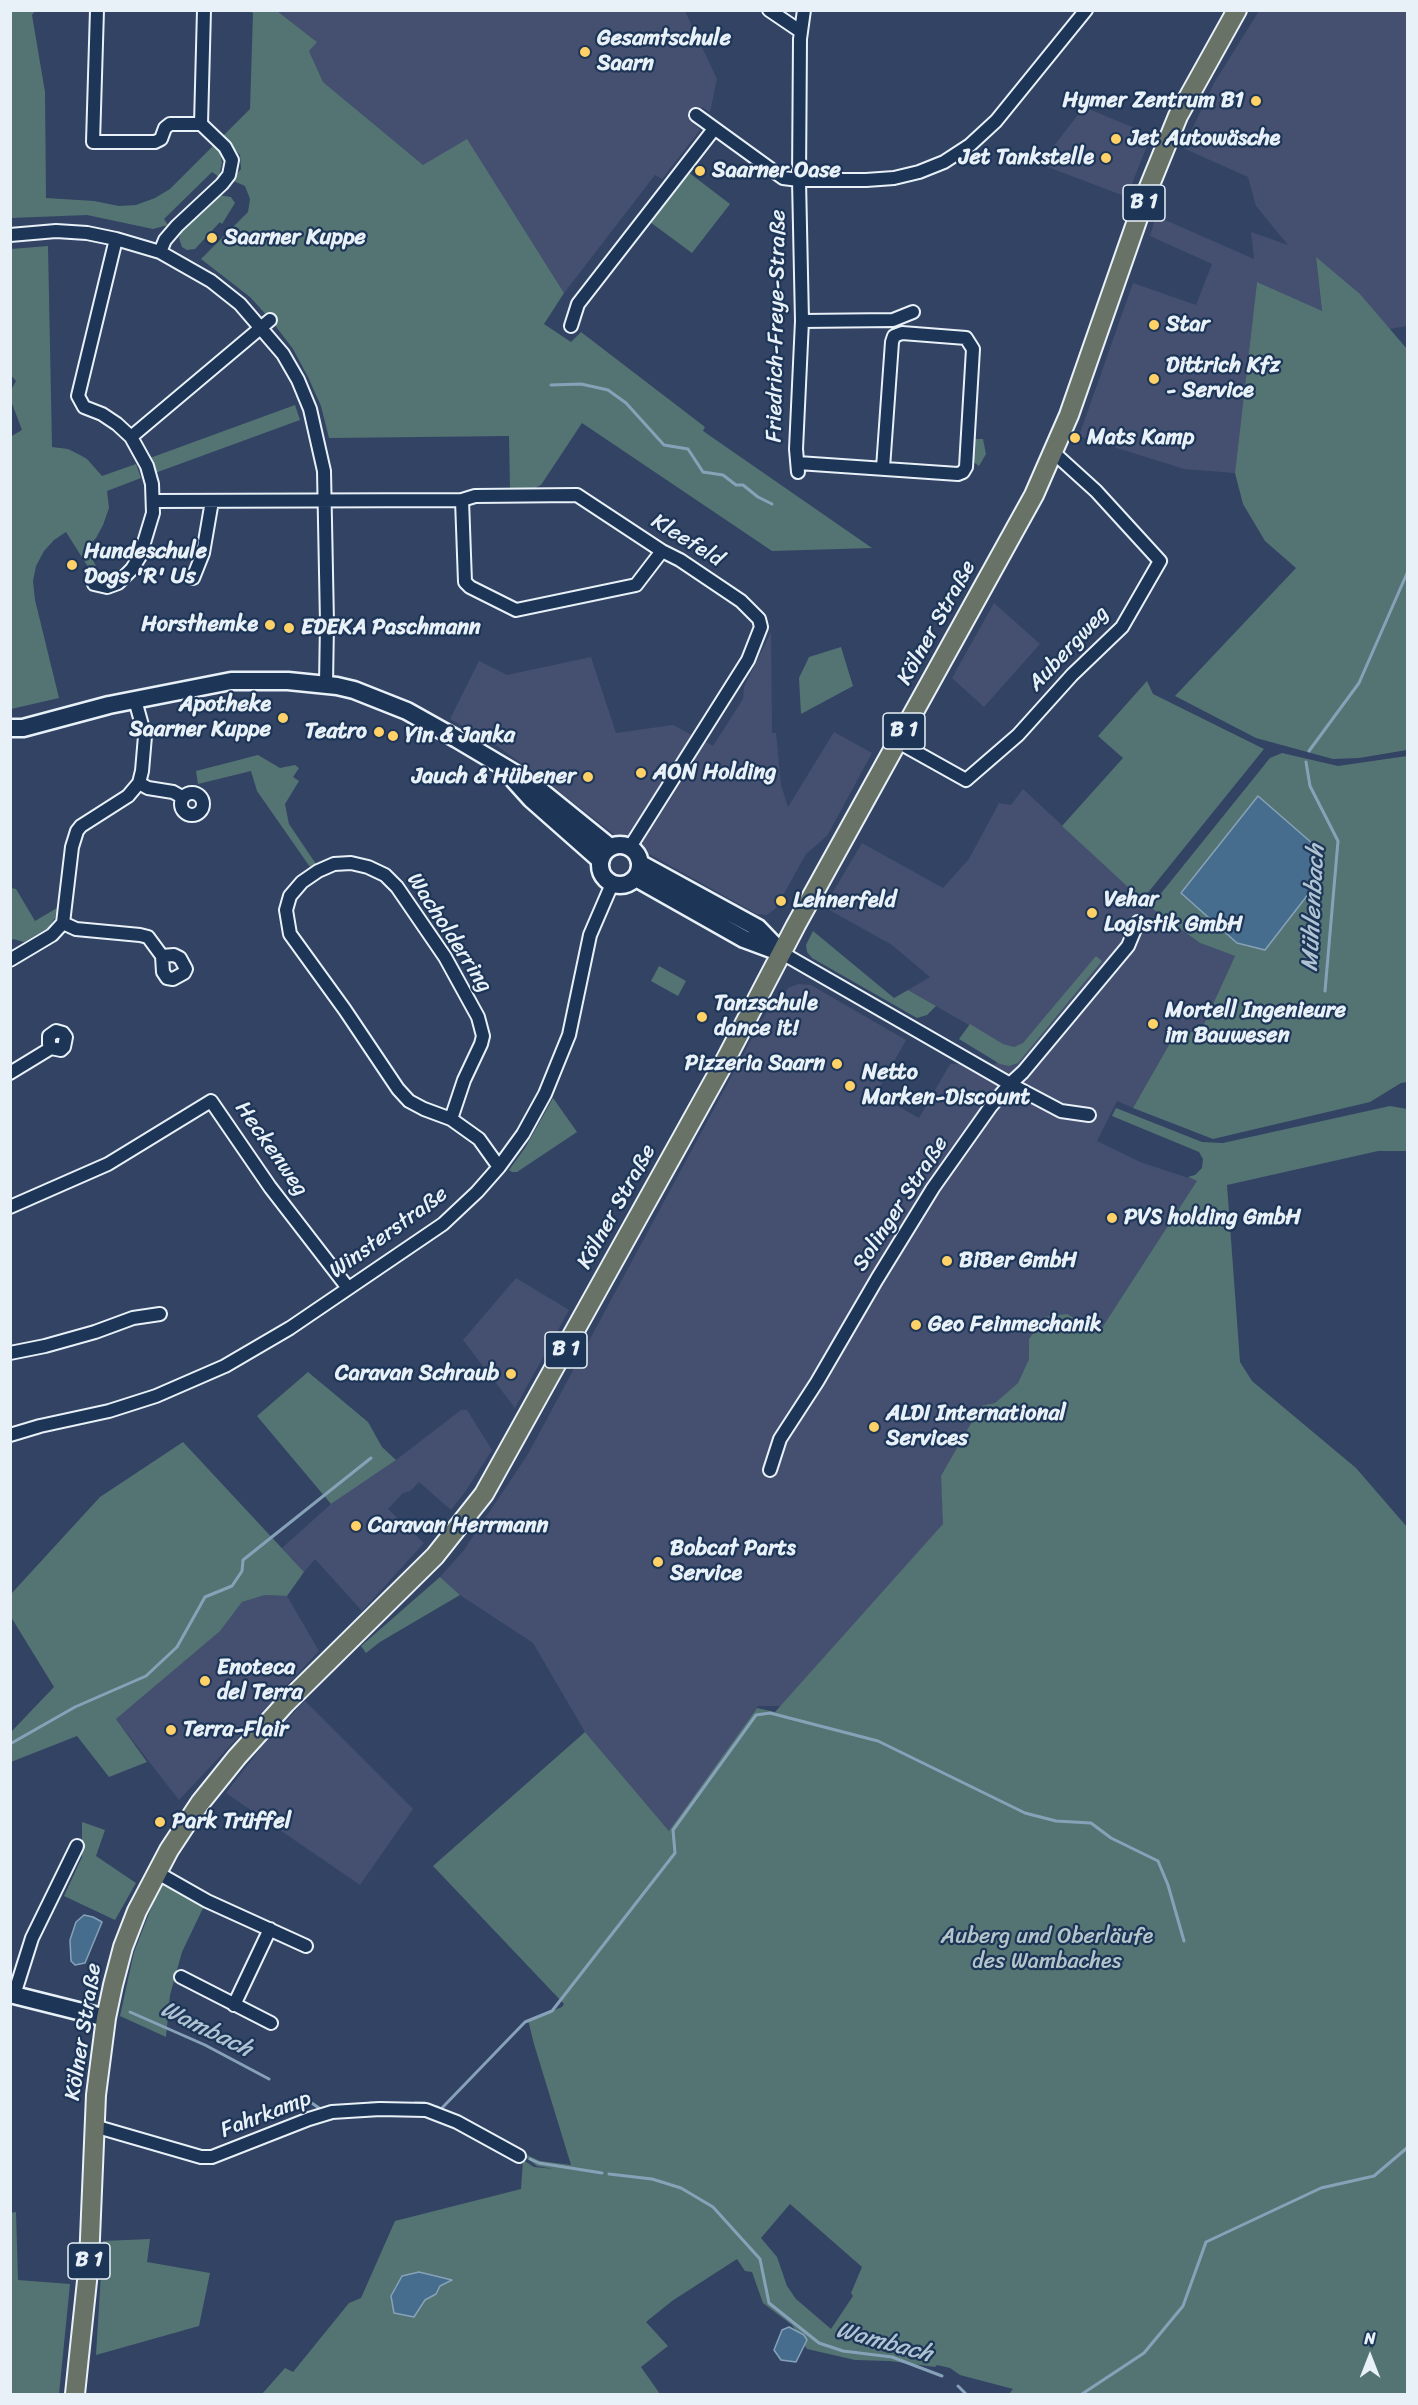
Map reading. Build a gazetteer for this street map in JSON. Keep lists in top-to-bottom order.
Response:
{
  "streets": {
    "main road": ["B 1", "Kölner Straße"],
    "street": [
      "Friedrich-Freye-Straße",
      "Kleefeld",
      "Aubergweg",
      "Wacholderring",
      "Heckenweg",
      "Solinger Straße",
      "Winsterstraße",
      "Fahrkamp"
    ]
  },
  "crossings": [
    ["Kleefeld", "Winsterstraße"],
    ["Kölner Straße", "Aubergweg"],
    ["Kölner Straße", "Fahrkamp"],
    ["Wacholderring", "Winsterstraße"],
    ["Heckenweg", "Winsterstraße"]
  ],
  "water": ["Mühlenbach", "Wambach"],
  "parks": ["Auberg und Oberläufe des Wambaches"],
  "places": [
    "Gesamtschule Saarn",
    "Hymer Zentrum B1",
    "Jet Autowäsche",
    "Jet Tankstelle",
    "Saarner Oase",
    "Saarner Kuppe",
    "Star",
    "Dittrich Kfz - Service",
    "Mats Kamp",
    "Hundeschule Dogs 'R' Us",
    "Horsthemke",
    "EDEKA Paschmann",
    "Apotheke Saarner Kuppe",
    "Teatro",
    "Yin & Janka",
    "AON Holding",
    "Jauch & Hübener",
    "Lehnerfeld",
    "Vehar Logistik GmbH",
    "Tanzschule dance it!",
    "Mortell Ingenieure im Bauwesen",
    "Pizzeria Saarn",
    "Netto Marken-Discount",
    "PVS holding GmbH",
    "BiBer GmbH",
    "Geo Feinmechanik",
    "Caravan Schraub",
    "ALDI International Services",
    "Caravan Herrmann",
    "Bobcat Parts Service",
    "Enoteca del Terra",
    "Terra-Flair",
    "Park Trüffel"
  ],
  "north": "top"
}
